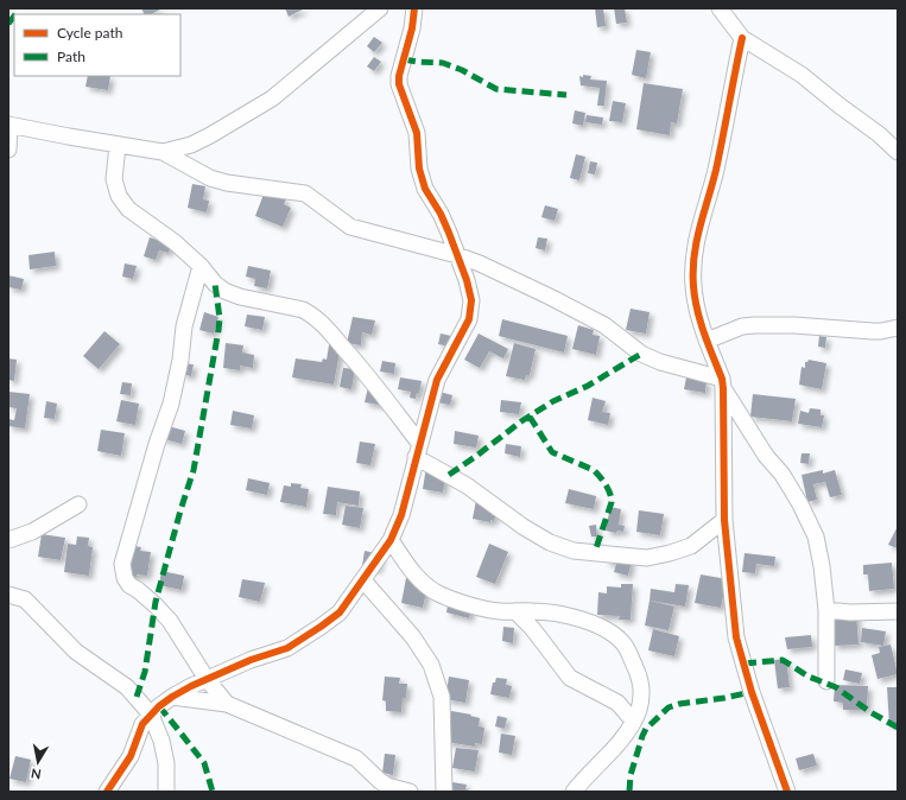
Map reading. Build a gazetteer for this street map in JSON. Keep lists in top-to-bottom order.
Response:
{
  "legend": ["Cycle path", "Path"],
  "north": "bottom"
}
